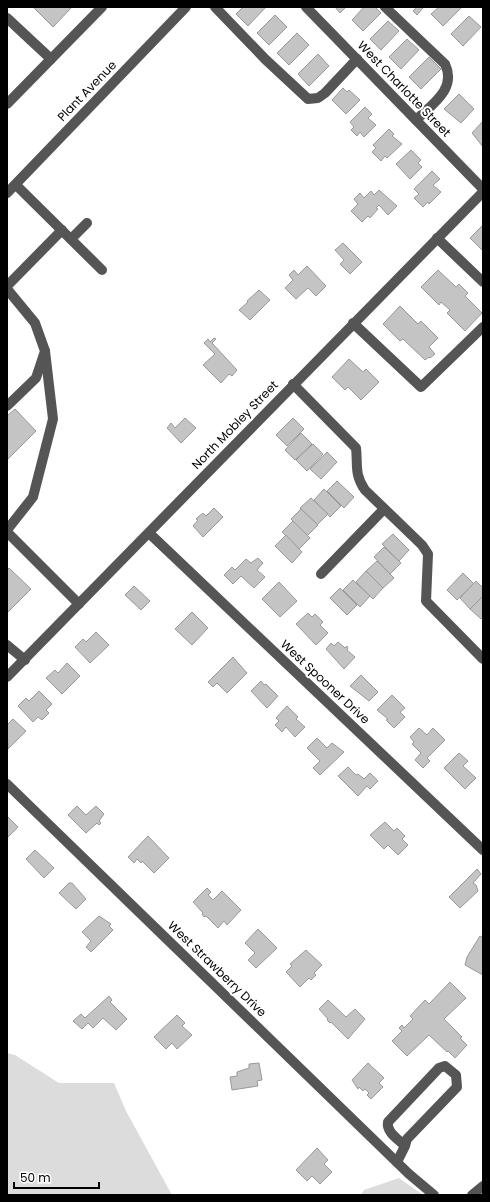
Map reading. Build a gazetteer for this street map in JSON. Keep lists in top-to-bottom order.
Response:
{
  "streets": {
    "street": [
      "West Charlotte Street",
      "Plant Avenue",
      "North Mobley Street",
      "West Spooner Drive",
      "West Strawberry Drive"
    ]
  },
  "crossings": [
    ["West Charlotte Street", "North Mobley Street"],
    ["North Mobley Street", "West Spooner Drive"]
  ],
  "scale_bar": "50 m"
}
